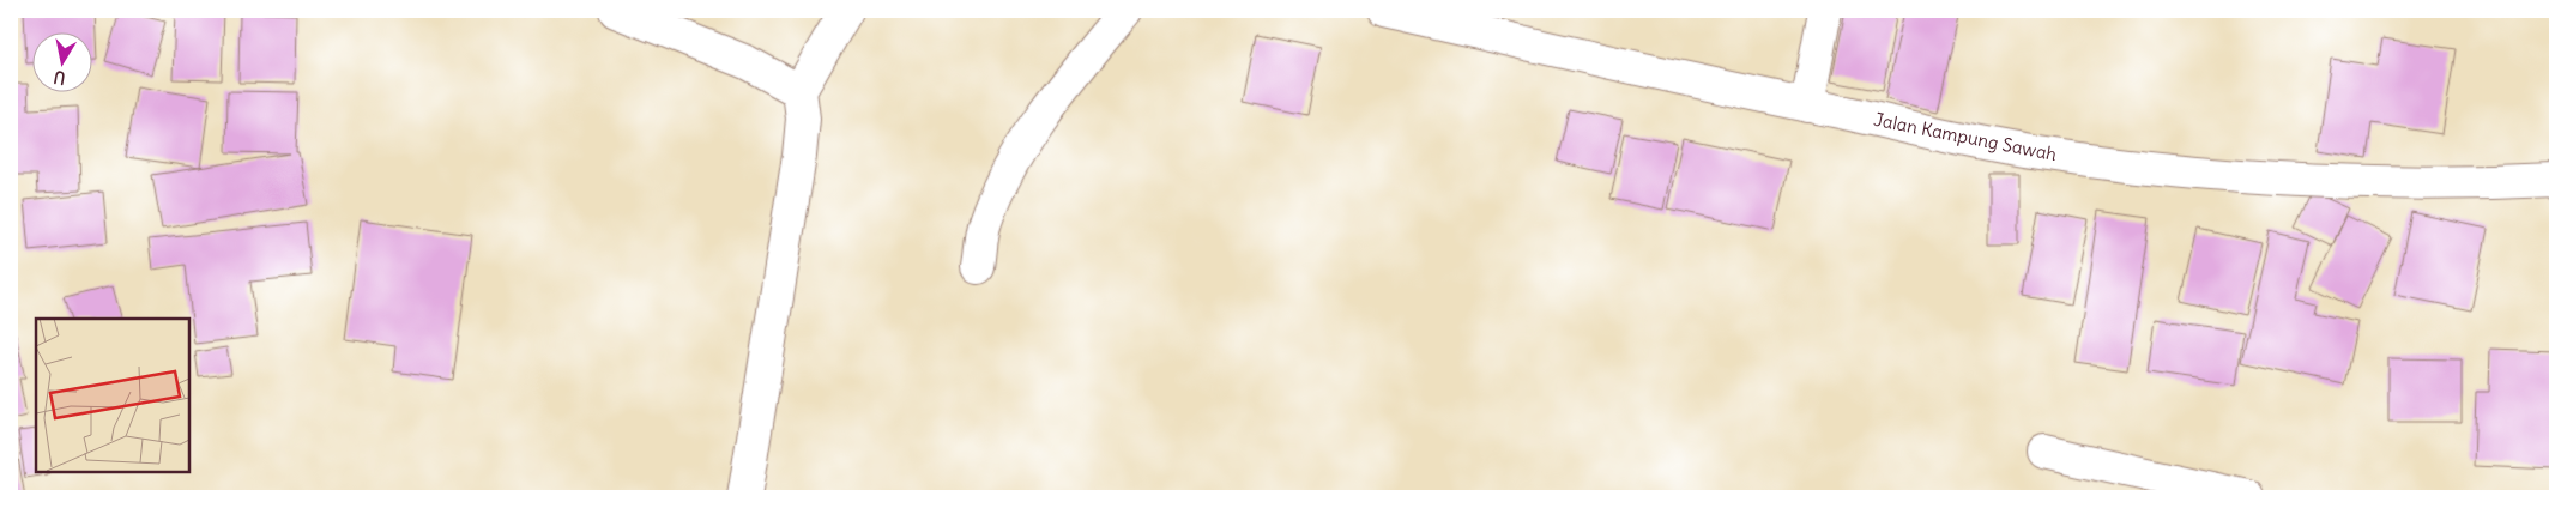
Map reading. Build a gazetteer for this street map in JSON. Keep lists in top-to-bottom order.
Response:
{
  "streets": {
    "street": ["Jalan Kampung Sawah"]
  },
  "north": "bottom"
}
